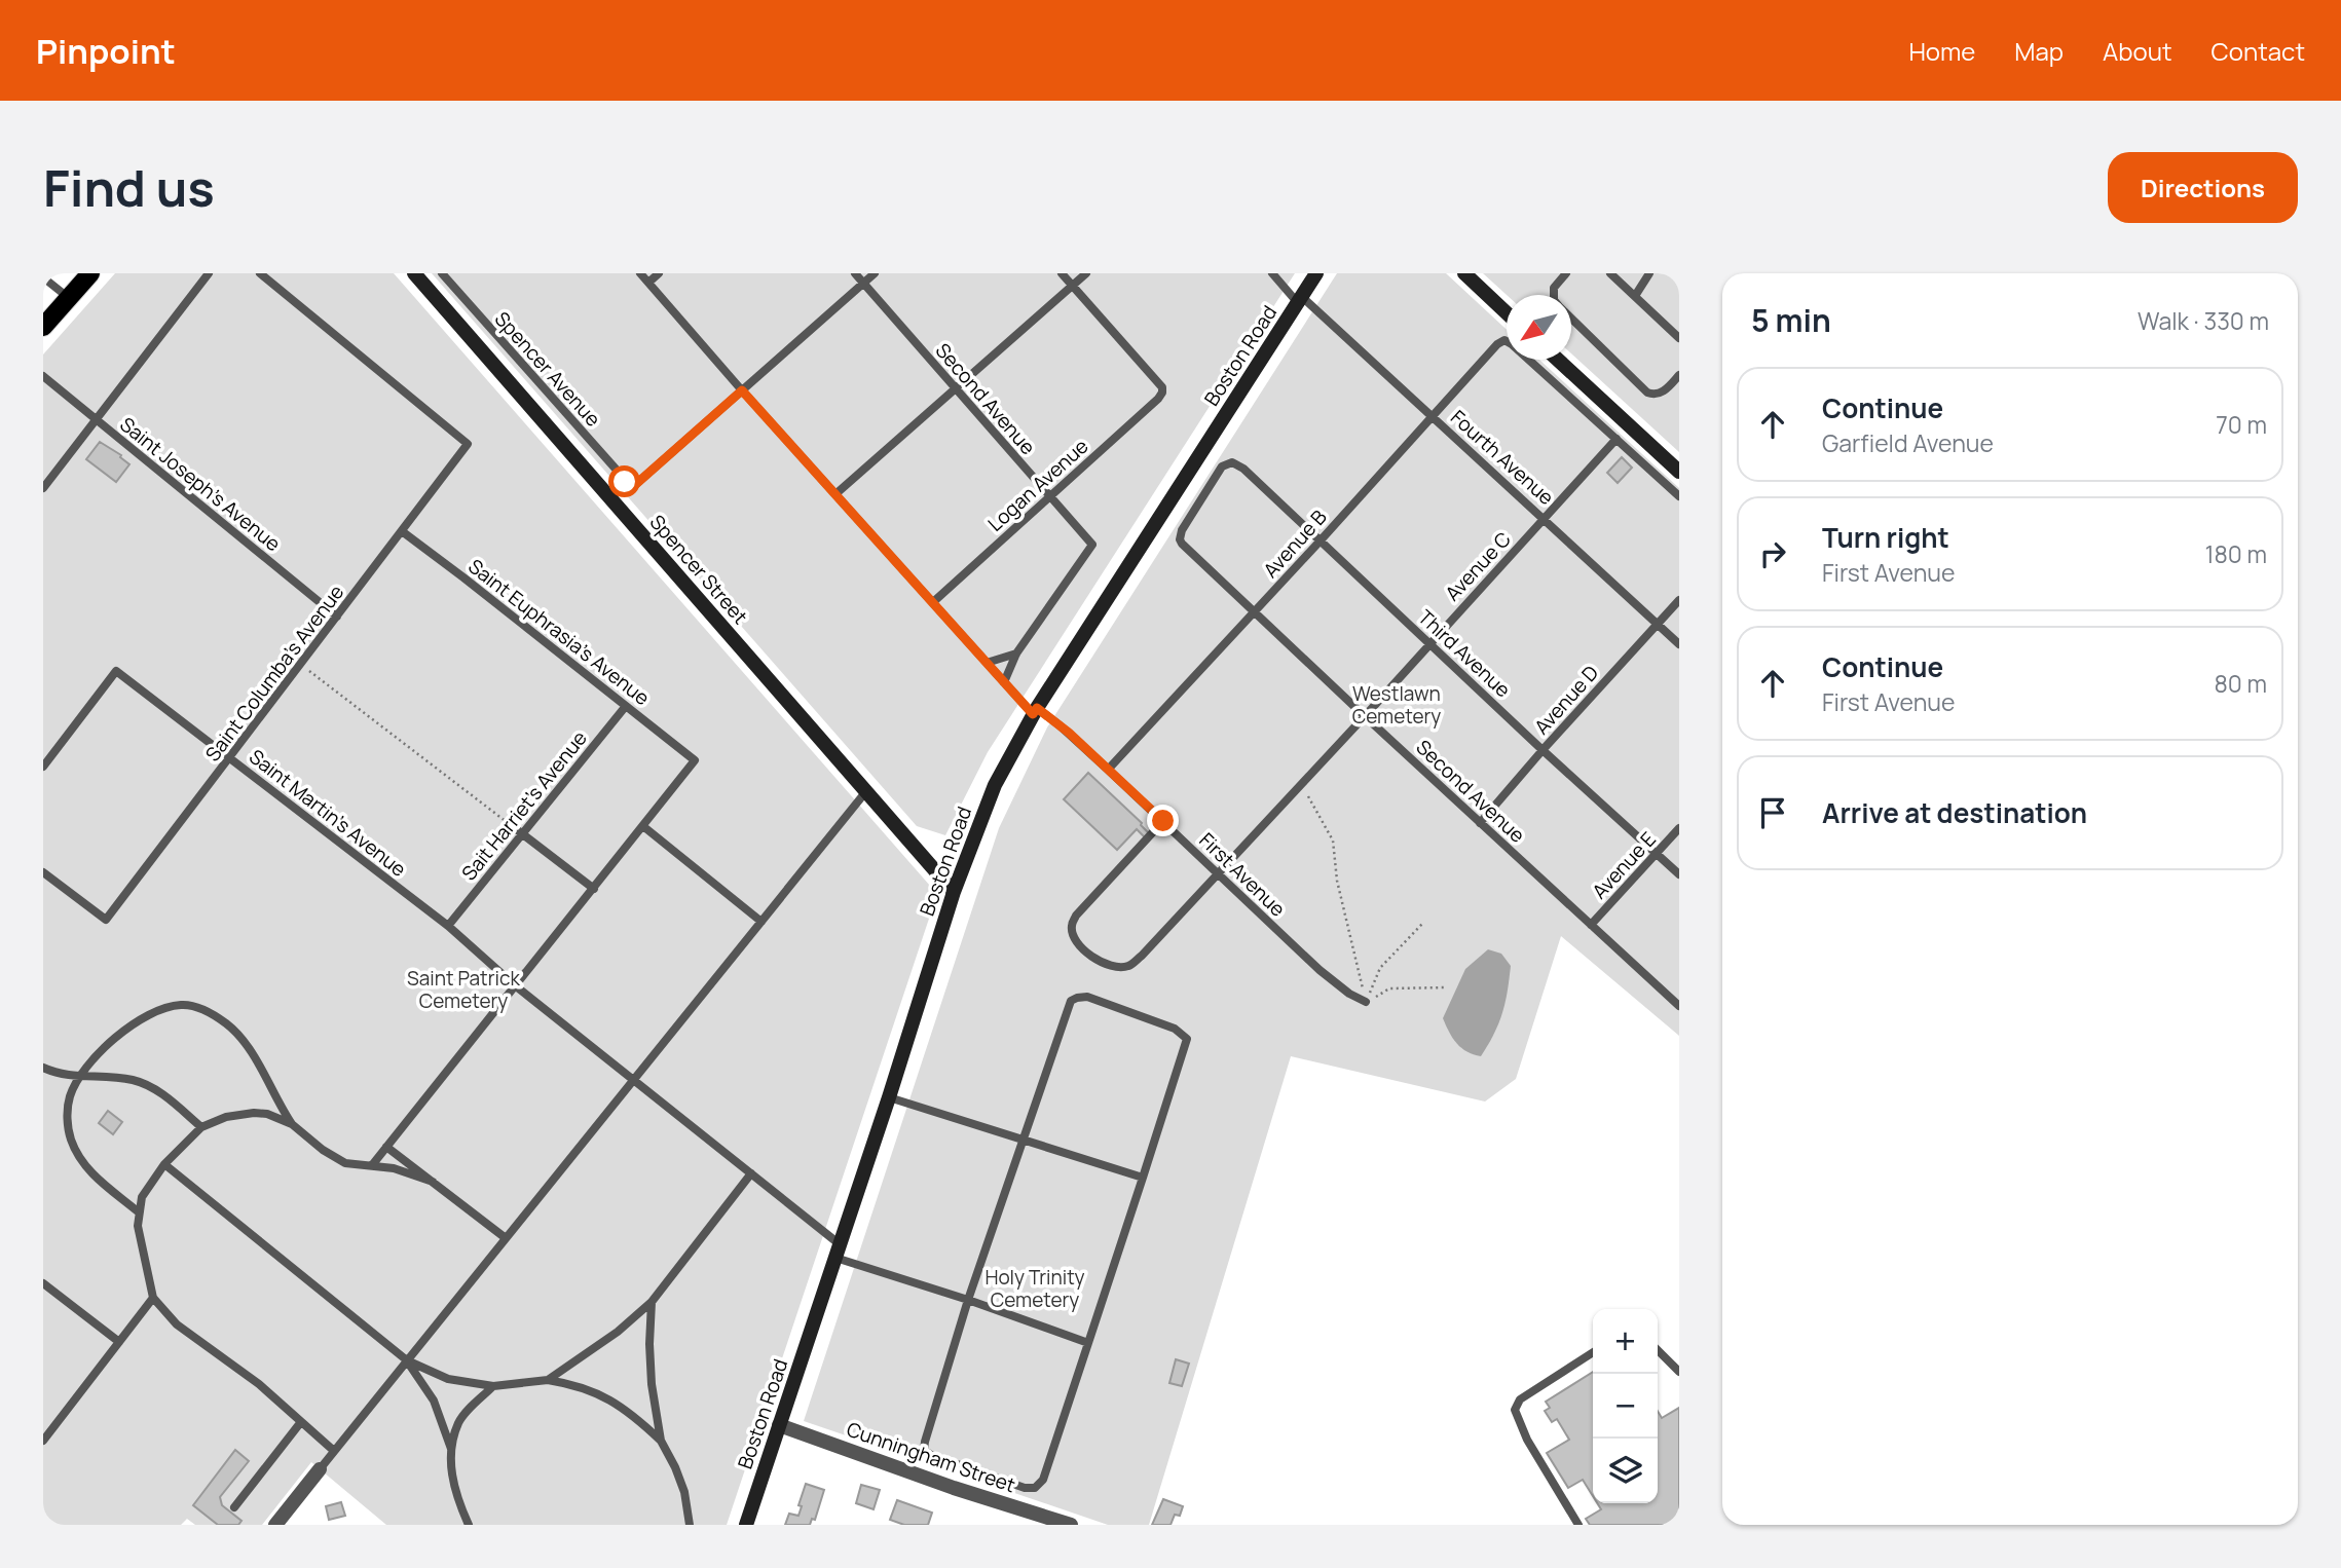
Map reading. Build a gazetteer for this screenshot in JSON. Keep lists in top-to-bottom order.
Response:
{
  "streets": {
    "main road": ["Boston Road", "Spencer Street"],
    "street": ["Cunningham Street"],
    "lane": [
      "Spencer Avenue",
      "Second Avenue",
      "Fourth Avenue",
      "Saint Joseph's Avenue",
      "Logan Avenue",
      "Avenue B",
      "Avenue C",
      "Saint Euphrasia's Avenue",
      "Third Avenue",
      "Saint Columba's Avenue",
      "Avenue D",
      "Sait Harriet's Avenue",
      "Saint Martin's Avenue",
      "Avenue E",
      "First Avenue"
    ]
  },
  "crossings": [
    ["Boston Road", "Fourth Avenue"],
    ["Boston Road", "Spencer Street"],
    ["Boston Road", "Saint Martin's Avenue"],
    ["Boston Road", "First Avenue"],
    ["Boston Road", "Cunningham Street"],
    ["Spencer Avenue", "First Avenue"],
    ["Second Avenue", "Logan Avenue"],
    ["Second Avenue", "Avenue B"],
    ["Second Avenue", "Avenue C"],
    ["Second Avenue", "Third Avenue"],
    ["Second Avenue", "Avenue D"],
    ["Second Avenue", "Avenue E"],
    ["Fourth Avenue", "Avenue B"],
    ["Fourth Avenue", "Avenue C"],
    ["Fourth Avenue", "Avenue D"],
    ["Saint Joseph's Avenue", "Saint Columba's Avenue"],
    ["Logan Avenue", "First Avenue"],
    ["Avenue B", "Avenue C"],
    ["Avenue B", "Third Avenue"],
    ["Avenue B", "First Avenue"],
    ["Avenue C", "Third Avenue"],
    ["Avenue C", "First Avenue"],
    ["Saint Euphrasia's Avenue", "Saint Columba's Avenue"],
    ["Saint Euphrasia's Avenue", "Sait Harriet's Avenue"],
    ["Third Avenue", "Avenue D"],
    ["Third Avenue", "Avenue E"],
    ["Saint Columba's Avenue", "Saint Martin's Avenue"],
    ["Sait Harriet's Avenue", "Saint Martin's Avenue"]
  ],
  "parks": ["Westlawn Cemetery", "Saint Patrick Cemetery", "Holy Trinity Cemetery"],
  "north": "bottom left",
  "page": {
    "header": "Pinpoint",
    "nav": [
      "Home",
      "Map",
      "About",
      "Contact"
    ],
    "buttons": "Directions",
    "title": "Find us",
    "heading": ["5 min", "Walk · 330 m"],
    "list": [
      ["Continue", "Garfield Avenue", "70 m"],
      ["Turn right", "First Avenue", "180 m"],
      ["Continue", "First Avenue", "80 m"],
      "Arrive at destination"
    ],
    "map_buttons": ["+", "−"]
  }
}
